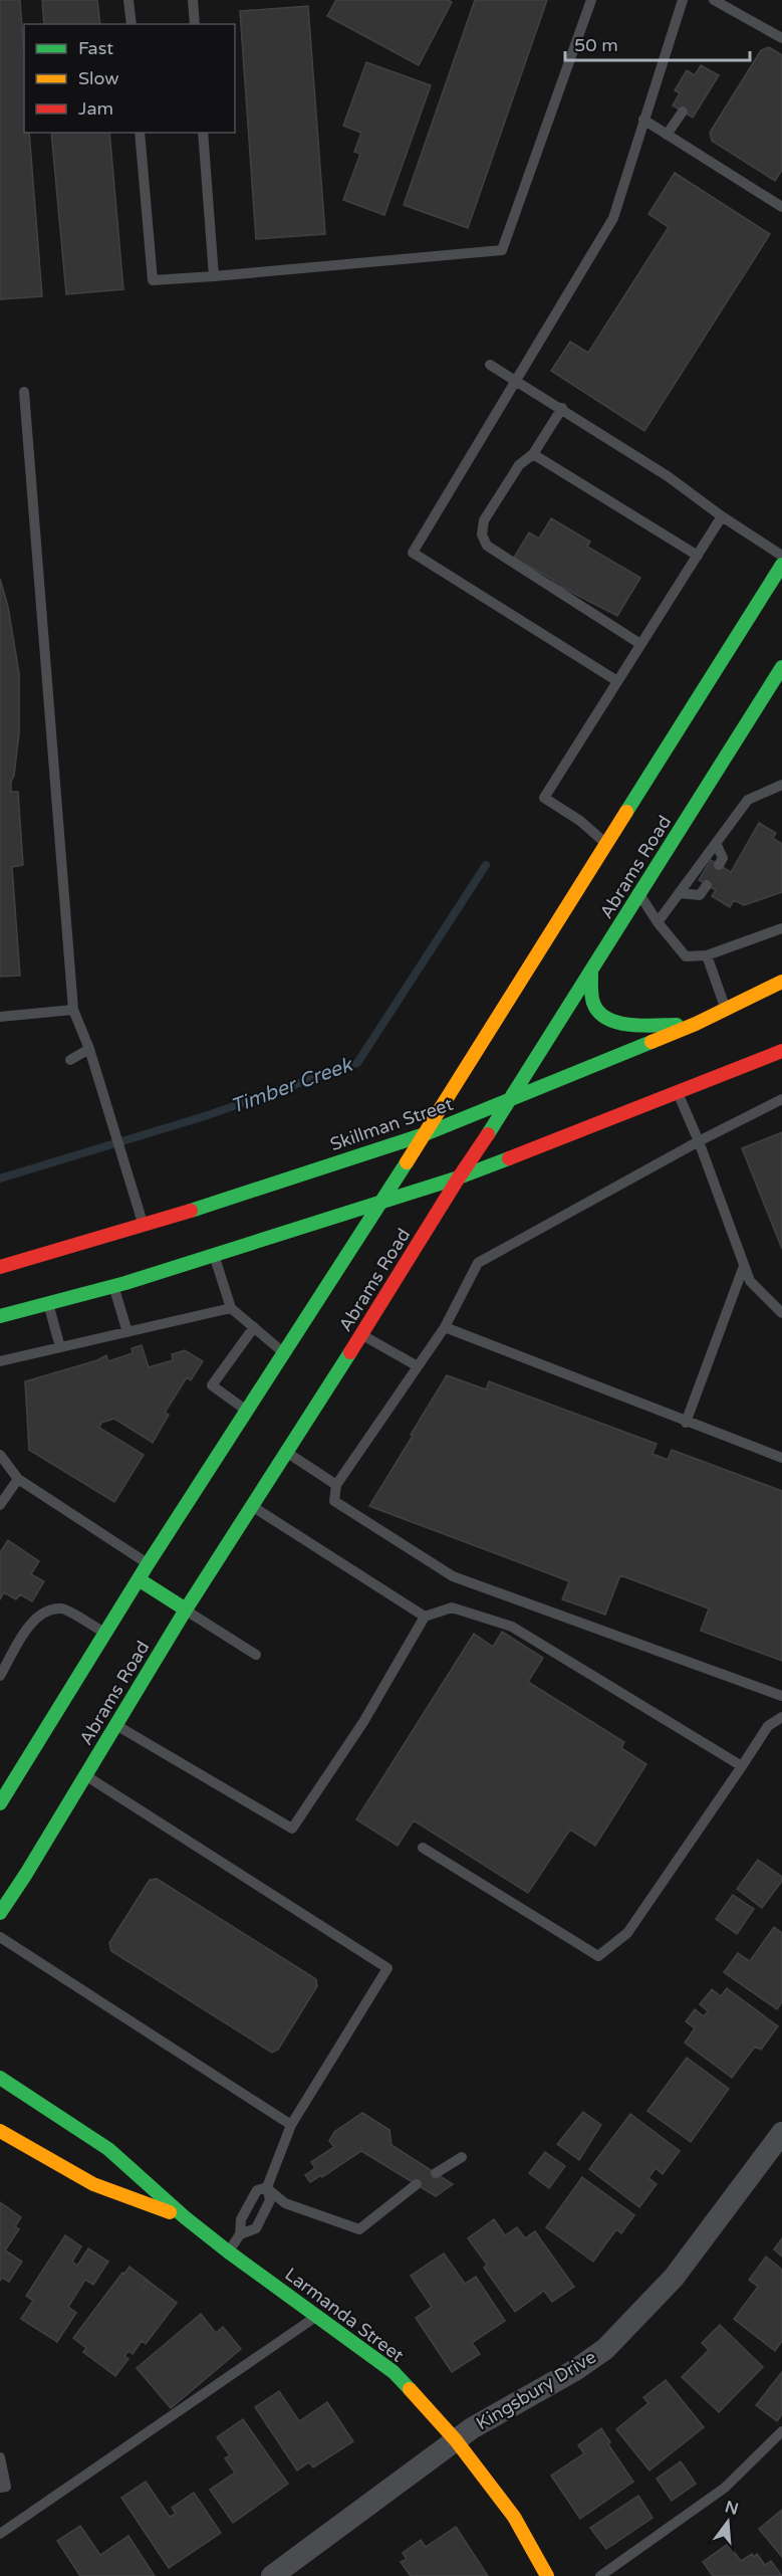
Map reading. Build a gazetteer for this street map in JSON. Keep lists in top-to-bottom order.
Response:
{
  "streets": {
    "main road": ["Abrams Road", "Skillman Street", "Larmanda Street"],
    "street": ["Kingsbury Drive"]
  },
  "crossings": [
    ["Abrams Road", "Skillman Street"],
    ["Larmanda Street", "Kingsbury Drive"]
  ],
  "water": ["Timber Creek"],
  "legend": ["Fast", "Slow", "Jam"],
  "scale_bar": "50 m",
  "north": "top"
}
